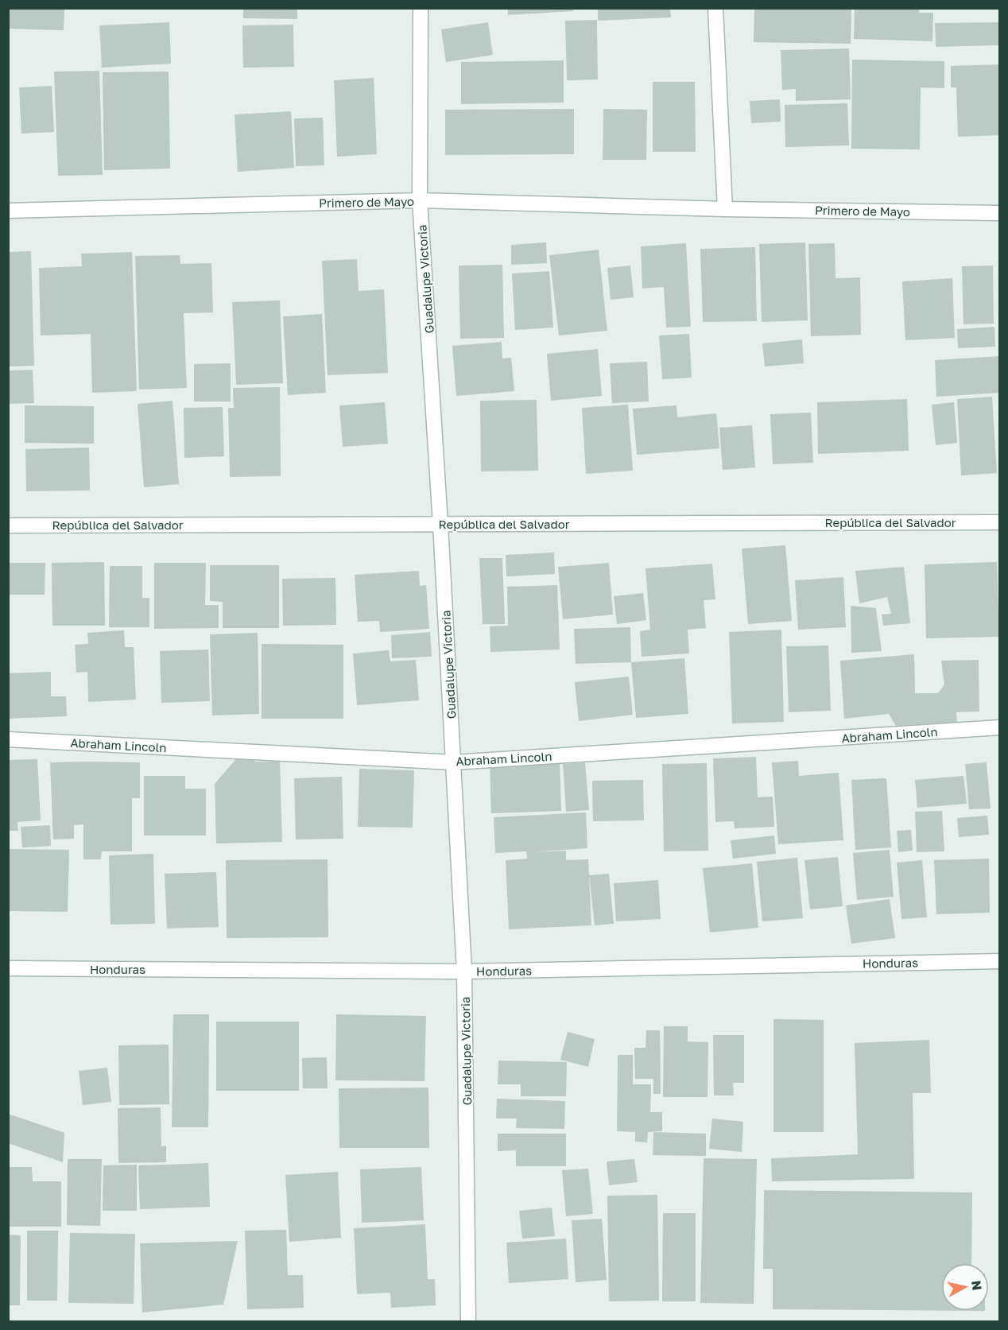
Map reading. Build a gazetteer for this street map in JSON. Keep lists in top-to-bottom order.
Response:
{
  "streets": {
    "street": [
      "Primero de Mayo",
      "Guadalupe Victoria",
      "República del Salvador",
      "Abraham Lincoln",
      "Honduras"
    ]
  },
  "crossings": [
    ["Primero de Mayo", "Guadalupe Victoria"],
    ["Guadalupe Victoria", "República del Salvador"],
    ["Guadalupe Victoria", "Abraham Lincoln"],
    ["Guadalupe Victoria", "Honduras"]
  ],
  "north": "right"
}
